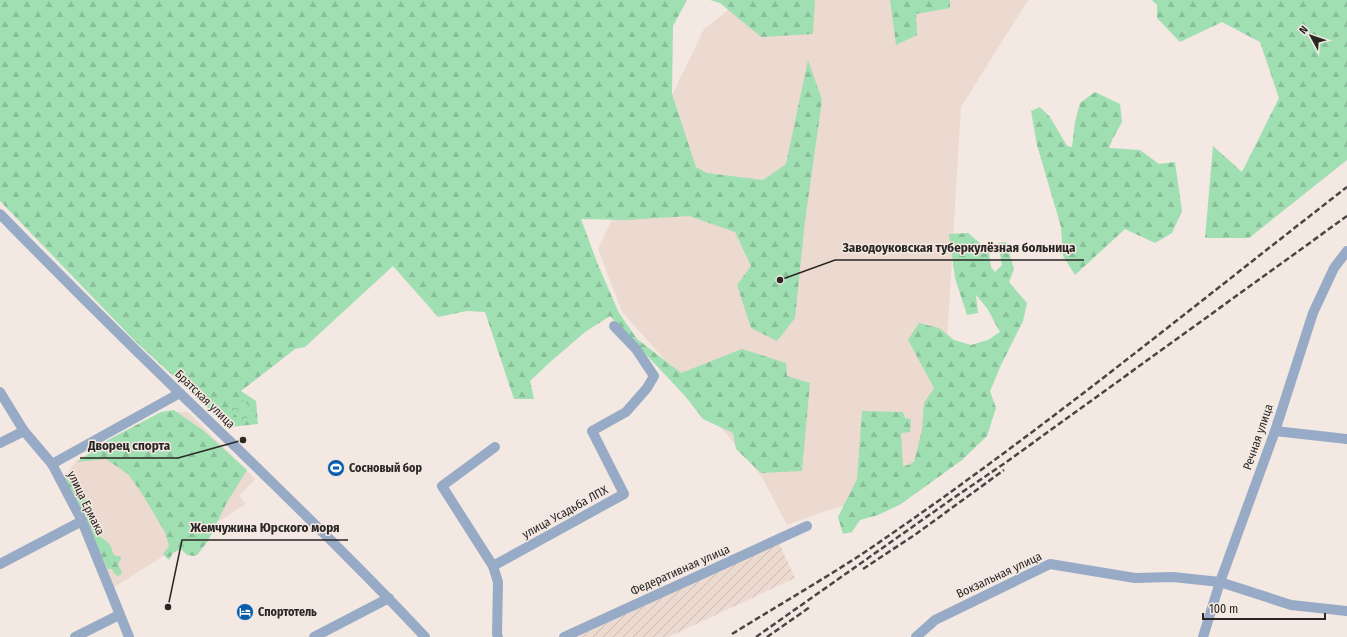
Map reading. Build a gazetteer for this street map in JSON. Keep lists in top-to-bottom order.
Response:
{
  "streets": {
    "street": [
      "Братская улица",
      "Речная улица",
      "улица Ермака",
      "улица Усадьба ЛПХ",
      "Федеративная улица",
      "Вокзальная улица"
    ]
  },
  "crossings": [
    ["Речная улица", "Вокзальная улица"]
  ],
  "places": {
    "other": ["Заводоуковская туберкулёзная больница", "Дворец спорта", "Жемчужина Юрского моря"],
    "sports": ["Сосновый бор"],
    "hotel": ["Спортотель"]
  },
  "scale_bar": "100 m",
  "north": "top left"
}
